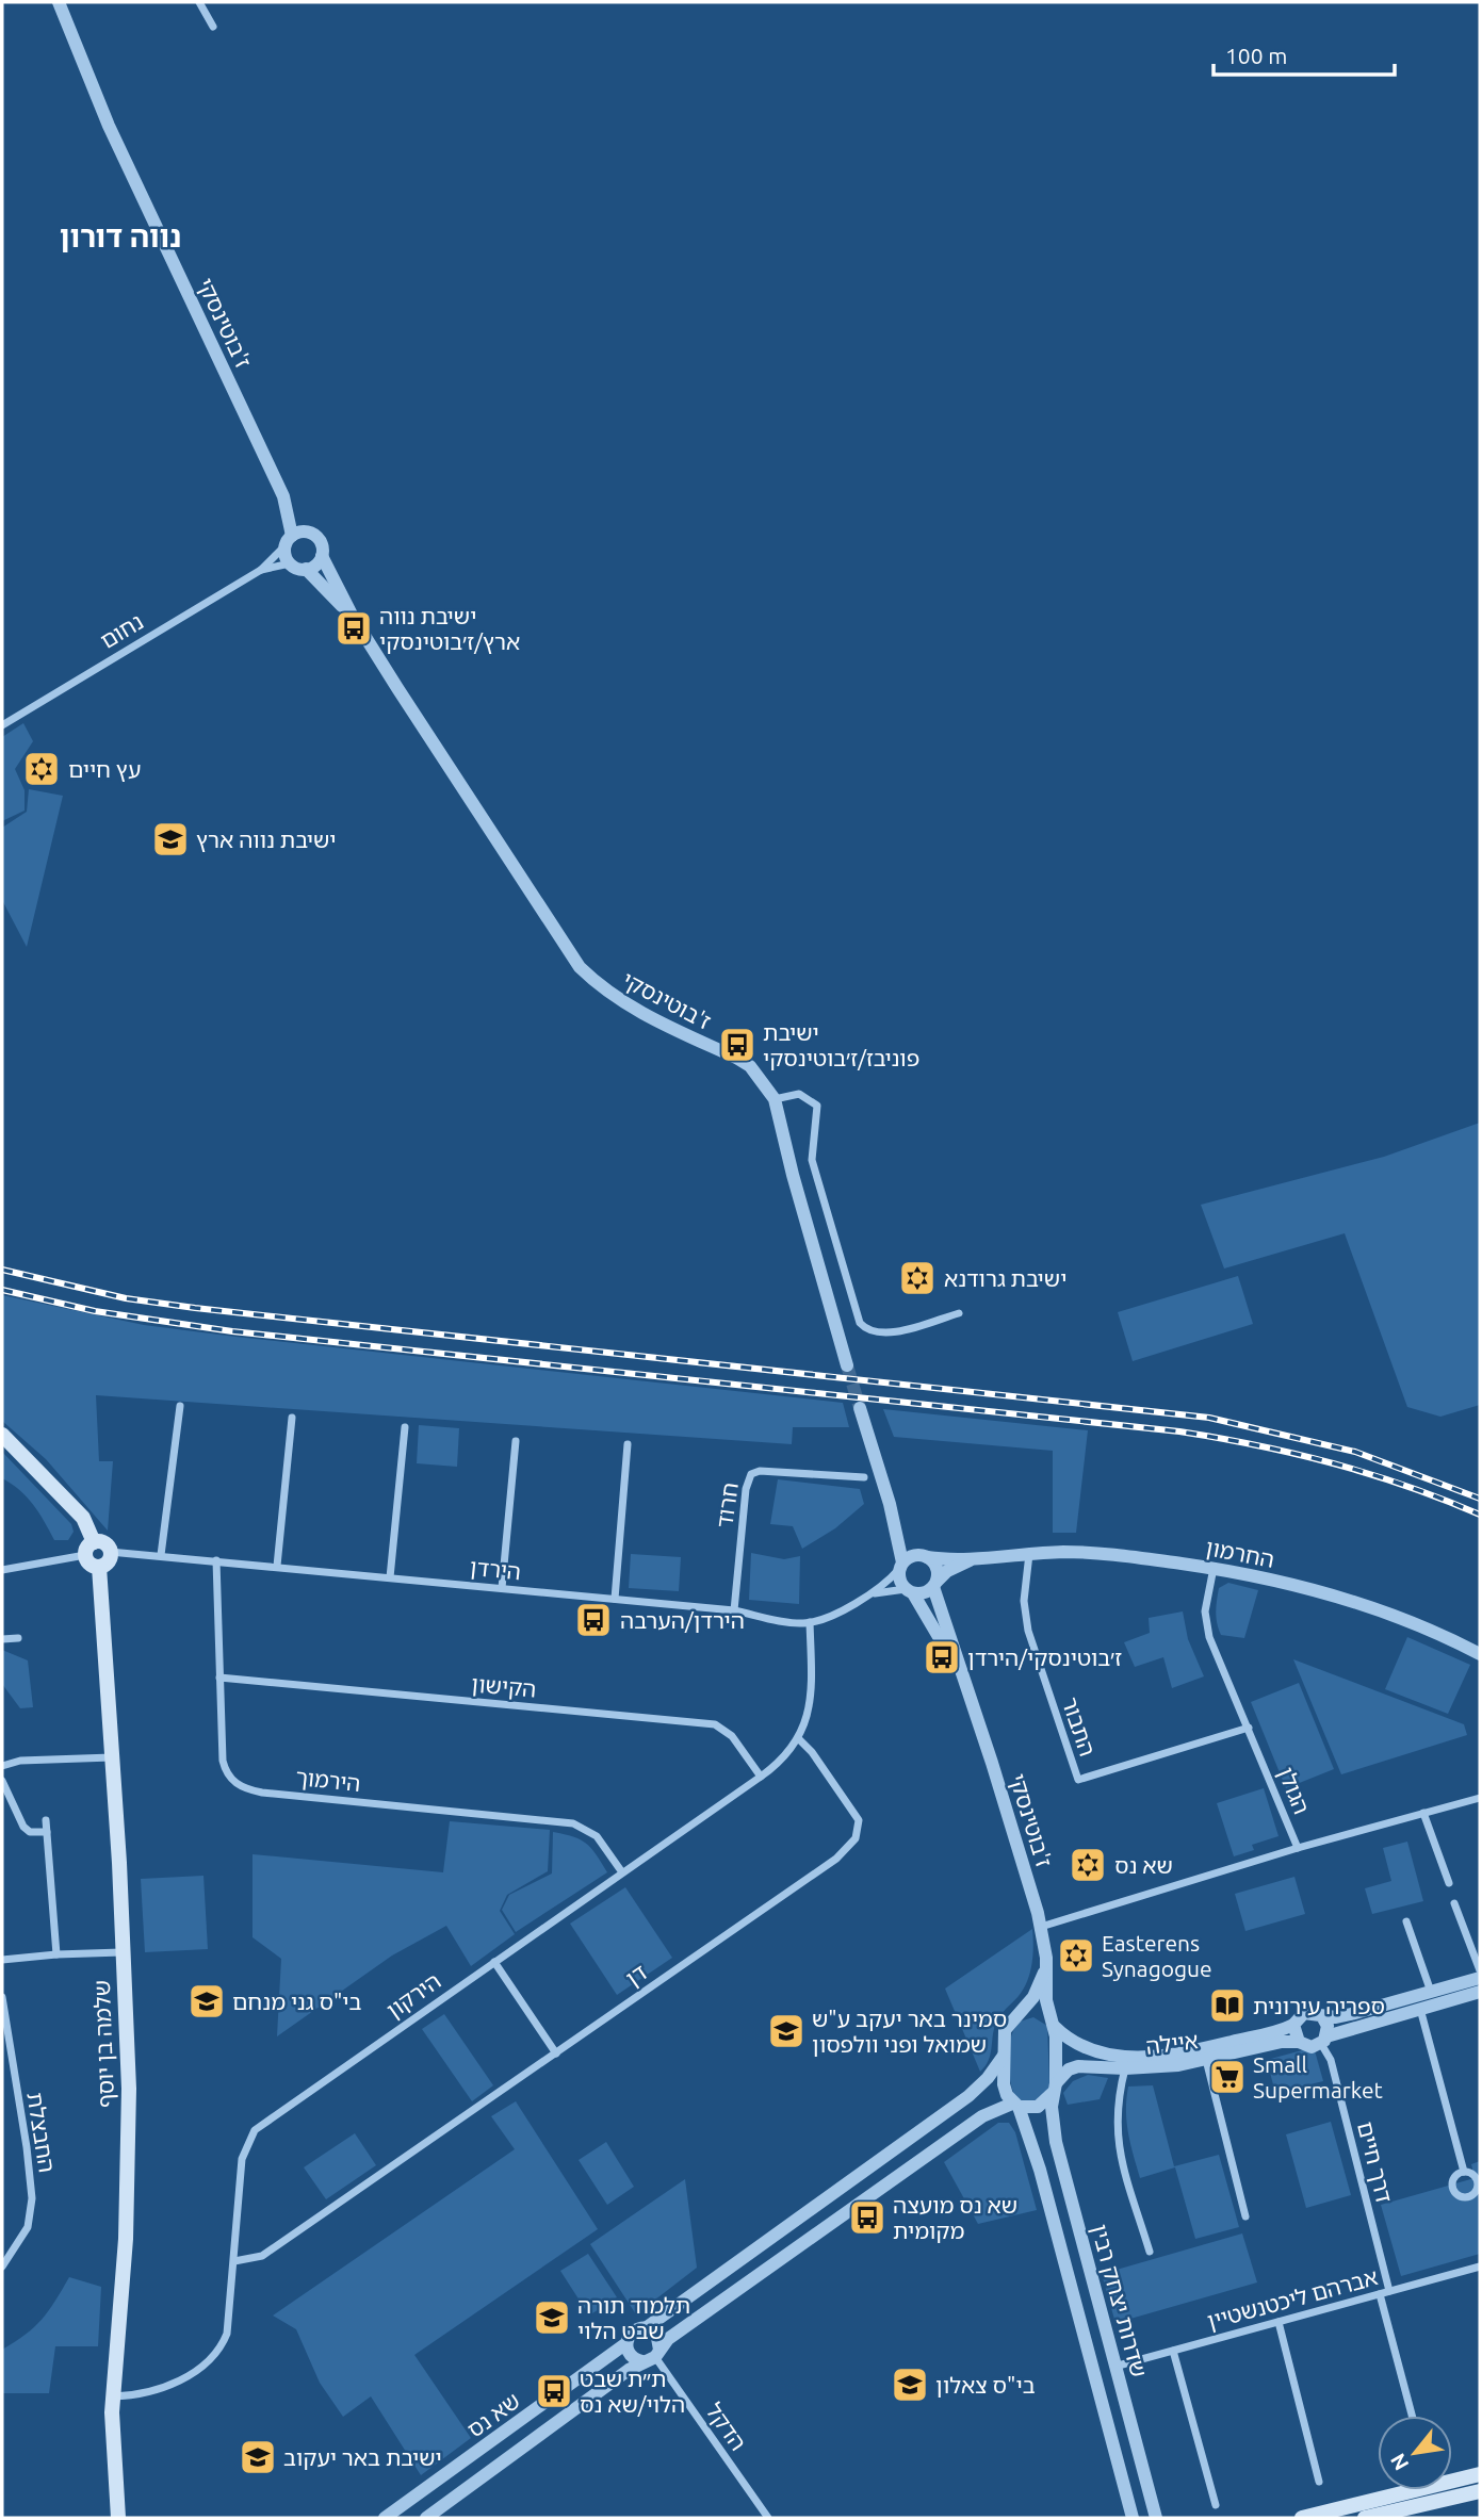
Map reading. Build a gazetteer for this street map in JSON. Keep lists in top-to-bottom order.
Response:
{
  "streets": {
    "main road": ["שלמה בן יוסף"],
    "street": [
      "ז'בוטינסקי",
      "נחום",
      "חרוד",
      "החרמון",
      "הירדן",
      "הקישון",
      "התבור",
      "הירמוך",
      "הגולן",
      "דן",
      "הירקון",
      "איילה",
      "החבצלת",
      "דרך חיים",
      "אברהם ליכטנשטיין",
      "שדרות יצחק רבין",
      "שא נס",
      "הדקל"
    ]
  },
  "crossings": [
    ["ז'בוטינסקי", "נחום"],
    ["ז'בוטינסקי", "החרמון"],
    ["ז'בוטינסקי", "איילה"],
    ["ז'בוטינסקי", "שדרות יצחק רבין"],
    ["חרוד", "הירדן"],
    ["החרמון", "התבור"],
    ["החרמון", "הגולן"],
    ["הירדן", "הירמוך"],
    ["הירדן", "שלמה בן יוסף"],
    ["הקישון", "הירמוך"],
    ["הקישון", "הירקון"],
    ["התבור", "הגולן"],
    ["הירמוך", "הירקון"],
    ["דן", "הירקון"],
    ["הירקון", "שלמה בן יוסף"],
    ["איילה", "דרך חיים"],
    ["איילה", "שדרות יצחק רבין"],
    ["איילה", "שא נס"],
    ["דרך חיים", "אברהם ליכטנשטיין"],
    ["אברהם ליכטנשטיין", "שדרות יצחק רבין"],
    ["שדרות יצחק רבין", "שא נס"],
    ["שא נס", "הדקל"]
  ],
  "districts": ["נווה דורון"],
  "places": {
    "bus stop": [
      "ישיבת נווה ארץ/ז׳בוטינסקי",
      "ישיבת פוניבז/ז׳בוטינסקי",
      "הירדן/הערבה",
      "ז׳בוטינסקי/הירדן",
      "שא נס מועצה מקומית",
      "ת״ת שבט הלוי/שא נס"
    ],
    "synagogue": [
      "עץ חיים",
      "ישיבת גרודנא",
      "שא נס",
      "Easterens Synagogue"
    ],
    "school or university": [
      "ישיבת נווה ארץ",
      "בי\"ס גני מנחם",
      "סמינר באר יעקב ע\"ש שמואל ופני וולפסון",
      "תלמוד תורה שבט הלוי",
      "בי\"ס צאלון",
      "ישיבת באר יעקוב"
    ],
    "library": ["ספריה עירונית"],
    "supermarket": ["Small Supermarket"]
  },
  "scale_bar": "100 m",
  "north": "bottom left"
}
